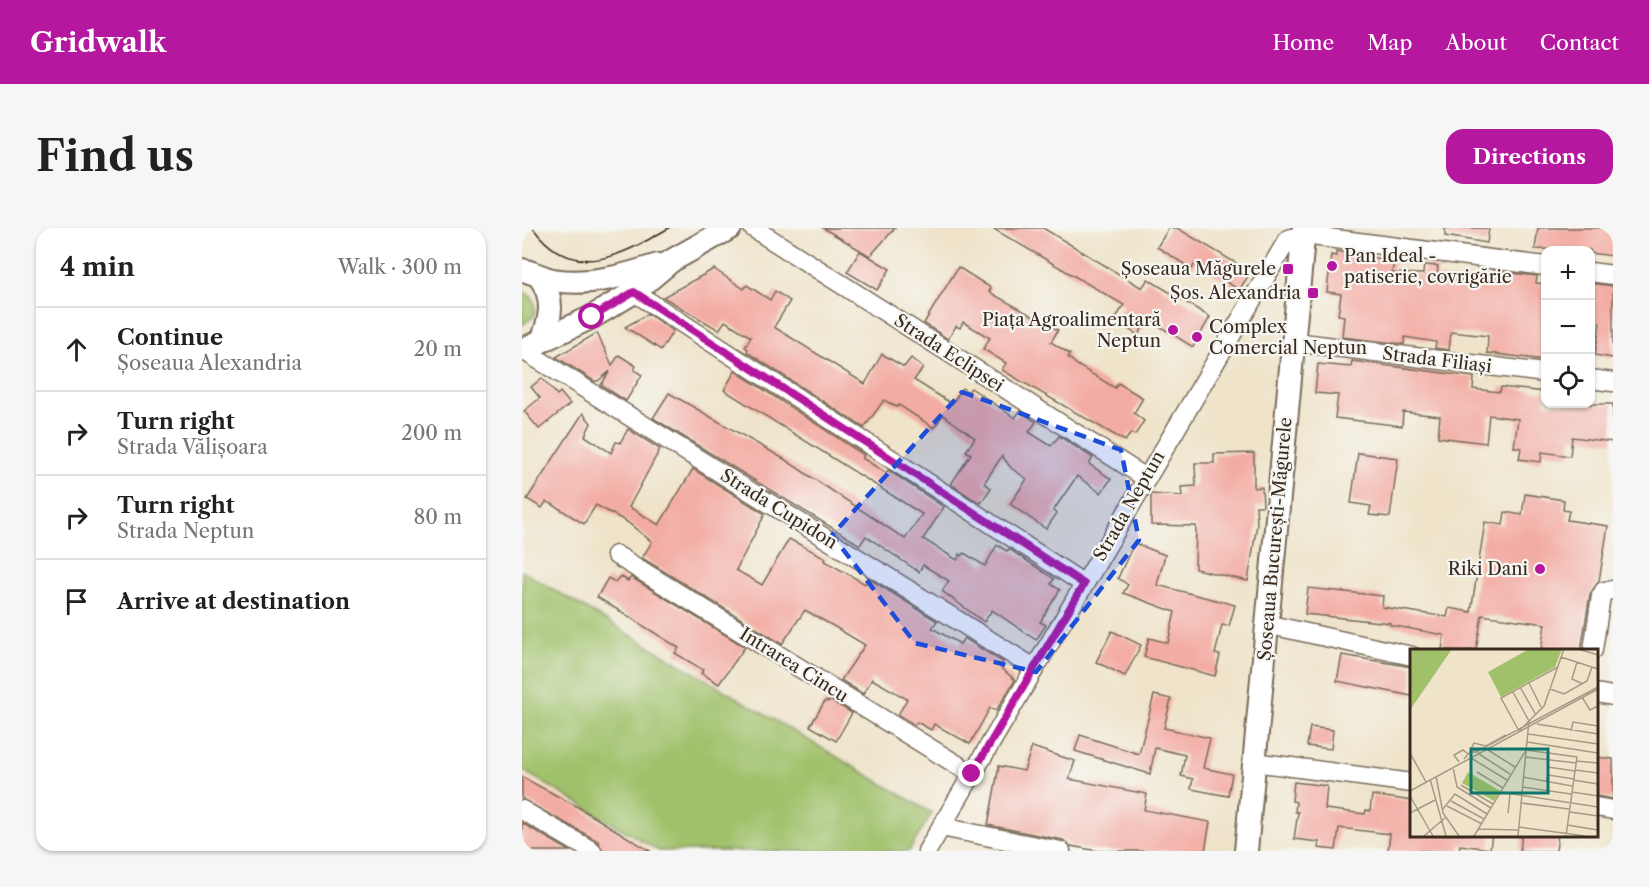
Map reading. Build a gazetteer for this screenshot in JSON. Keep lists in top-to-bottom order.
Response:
{
  "streets": {
    "main road": ["Șoseaua București-Măgurele"],
    "street": [
      "Strada Eclipsei",
      "Strada Filiași",
      "Strada Neptun",
      "Strada Cupidon",
      "Intrarea Cincu"
    ]
  },
  "crossings": [
    ["Strada Eclipsei", "Strada Neptun"],
    ["Strada Filiași", "Șoseaua București-Măgurele"],
    ["Strada Neptun", "Strada Cupidon"],
    ["Strada Neptun", "Șoseaua București-Măgurele"],
    ["Strada Neptun", "Intrarea Cincu"]
  ],
  "places": {
    "other": [
      "Pan Ideal - patiserie, covrigărie",
      "Piața Agroalimentară Neptun",
      "Complex Comercial Neptun",
      "Riki Dani"
    ],
    "transit": ["Șoseaua Măgurele", "Șos. Alexandria"]
  },
  "page": {
    "header": "Gridwalk",
    "nav": [
      "Home",
      "Map",
      "About",
      "Contact"
    ],
    "buttons": "Directions",
    "title": "Find us",
    "heading": ["4 min", "Walk · 300 m"],
    "map_buttons": ["+", "−"],
    "list": [
      ["Continue", "Șoseaua Alexandria", "20 m"],
      ["Turn right", "Strada Vălișoara", "200 m"],
      ["Turn right", "Strada Neptun", "80 m"],
      "Arrive at destination"
    ]
  }
}
